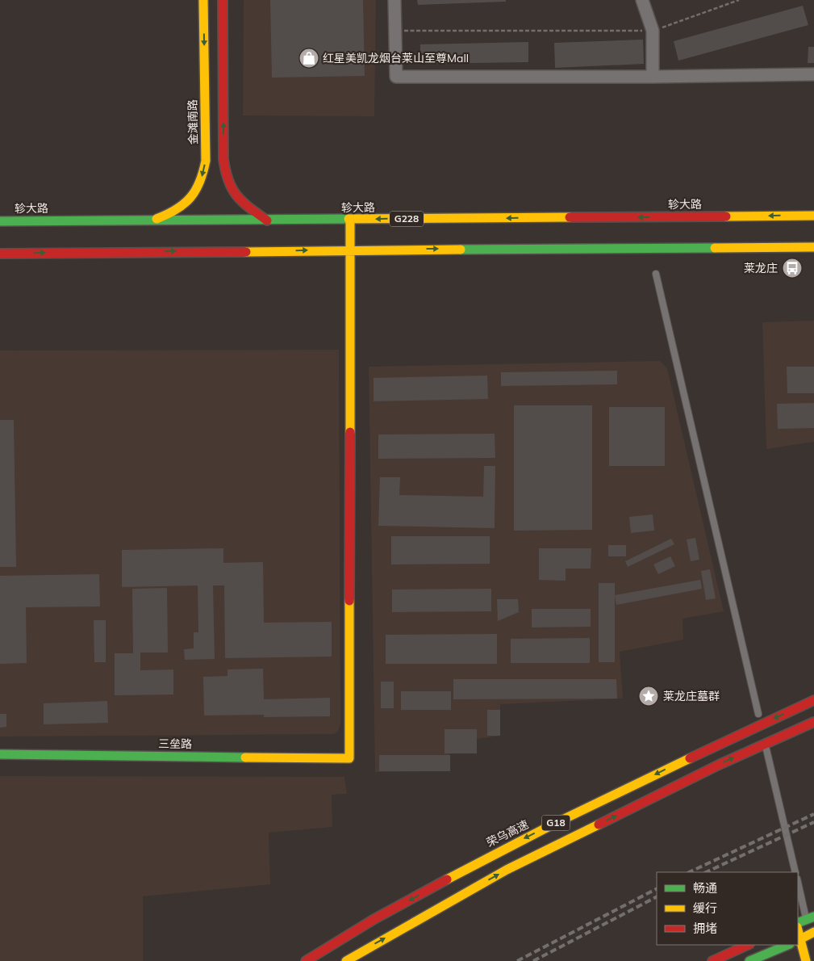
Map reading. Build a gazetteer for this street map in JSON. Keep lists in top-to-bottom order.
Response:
{
  "streets": {
    "main road": [
      "金滩南路",
      "轸大路",
      "G228",
      "三垒路",
      "G18",
      "荣乌高速"
    ]
  },
  "crossings": [
    ["金滩南路", "轸大路"]
  ],
  "one_way": ["金滩南路"],
  "places": {
    "shop": ["红星美凯龙烟台莱山至尊Mall"],
    "bus stop": ["莱龙庄"],
    "place": ["莱龙庄墓群"]
  },
  "legend": ["畅通", "缓行", "拥堵"]
}
